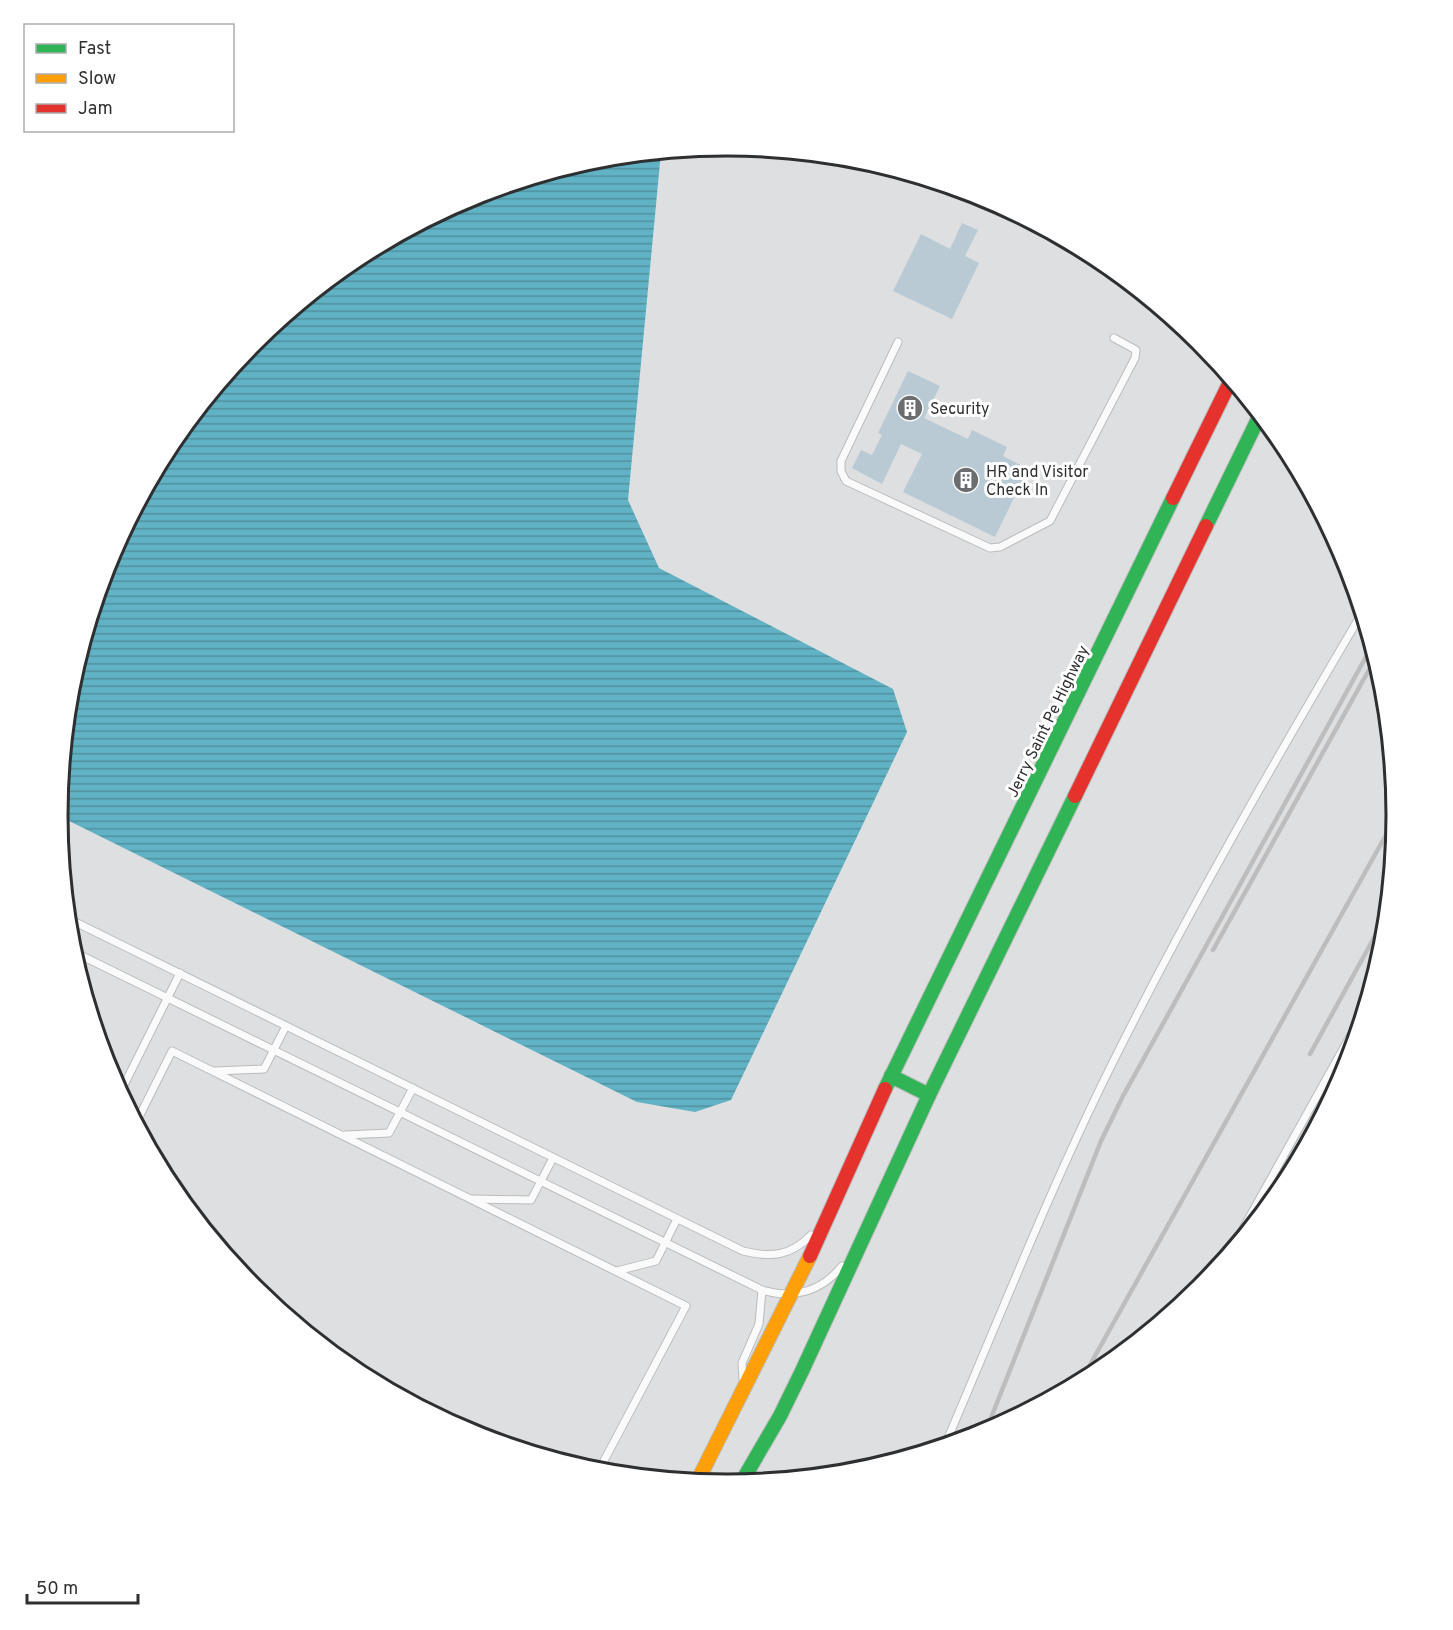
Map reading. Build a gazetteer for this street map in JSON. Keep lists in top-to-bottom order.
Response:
{
  "streets": {
    "main road": ["Jerry Saint Pe Highway"]
  },
  "places": {
    "building": ["Security", "HR and Visitor Check In"]
  },
  "legend": ["Fast", "Slow", "Jam"],
  "scale_bar": "50 m"
}
